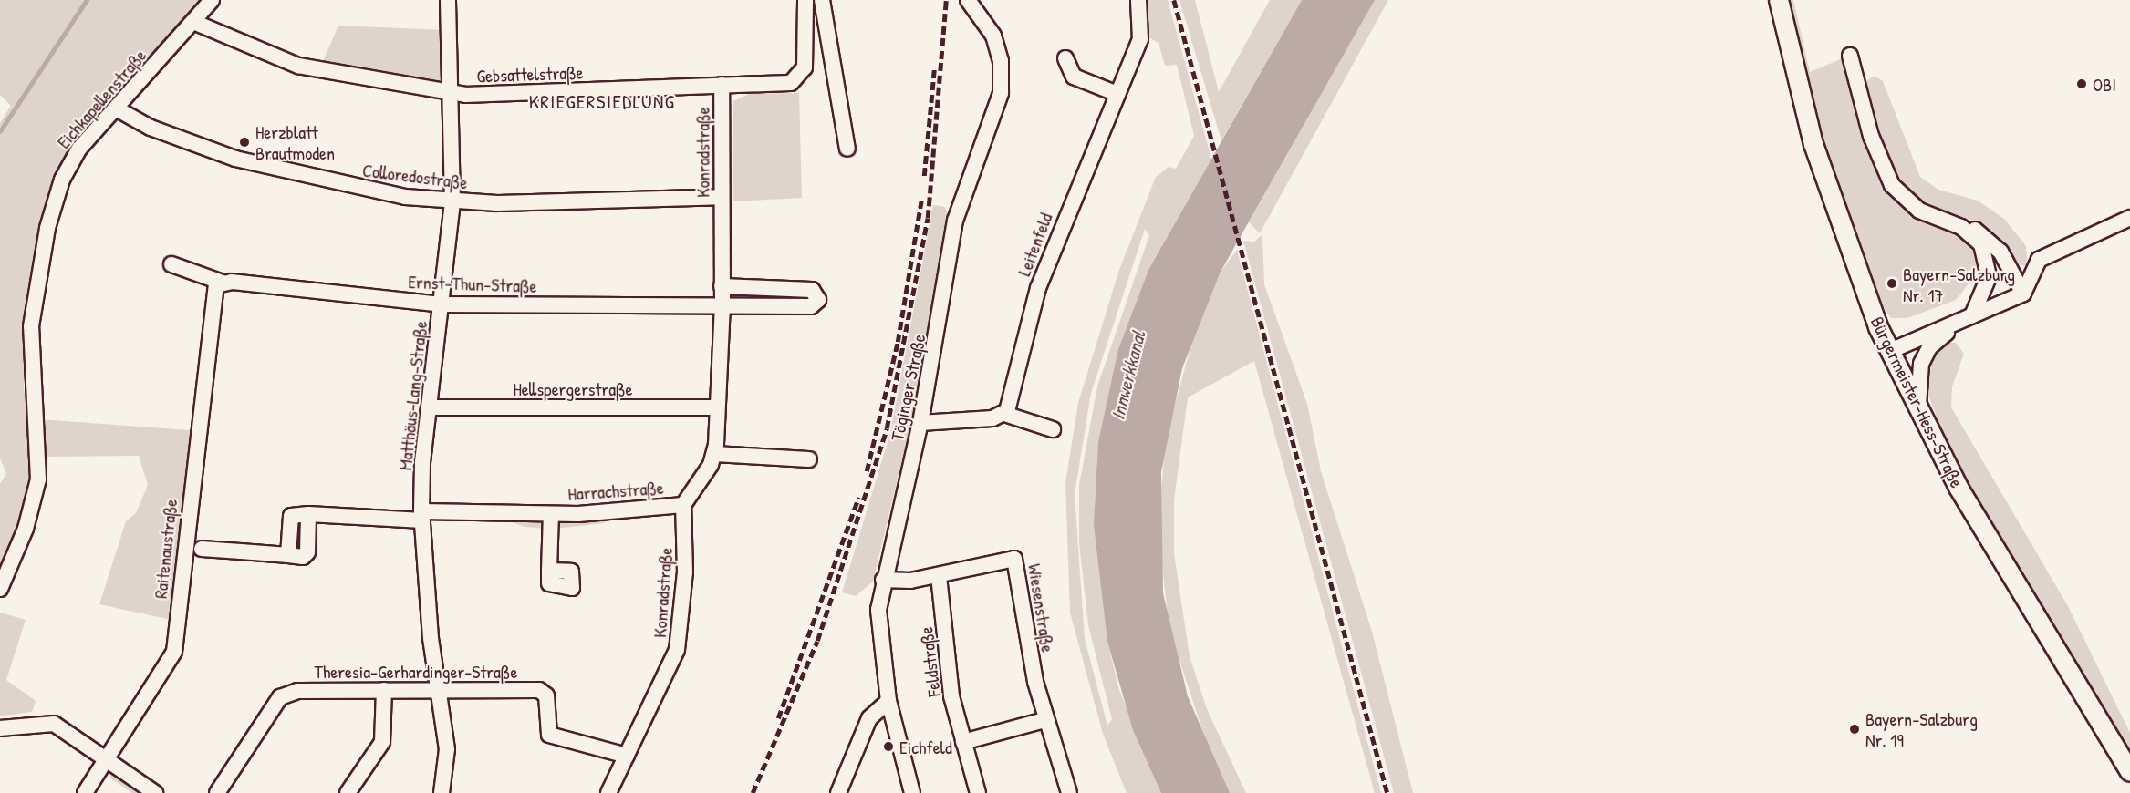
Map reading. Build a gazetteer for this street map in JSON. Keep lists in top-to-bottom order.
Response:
{
  "streets": {
    "main road": ["Bürgermeister-Hess-Straße"],
    "street": [
      "Gebsattelstraße",
      "Eichkapellenstraße",
      "Konradstraße",
      "Colloredostraße",
      "Leitenfeld",
      "Ernst-Thun-Straße",
      "Töginger Straße",
      "Hellspergerstraße",
      "Matthäus-Lang-Straße",
      "Harrachstraße",
      "Raitenaustraße",
      "Wiesenstraße",
      "Feldstraße",
      "Theresia-Gerhardinger-Straße"
    ]
  },
  "crossings": [
    ["Gebsattelstraße", "Eichkapellenstraße"],
    ["Gebsattelstraße", "Konradstraße"],
    ["Gebsattelstraße", "Matthäus-Lang-Straße"],
    ["Eichkapellenstraße", "Colloredostraße"],
    ["Konradstraße", "Colloredostraße"],
    ["Konradstraße", "Ernst-Thun-Straße"],
    ["Konradstraße", "Hellspergerstraße"],
    ["Konradstraße", "Harrachstraße"],
    ["Konradstraße", "Theresia-Gerhardinger-Straße"],
    ["Colloredostraße", "Matthäus-Lang-Straße"],
    ["Ernst-Thun-Straße", "Matthäus-Lang-Straße"],
    ["Ernst-Thun-Straße", "Raitenaustraße"],
    ["Töginger Straße", "Wiesenstraße"],
    ["Hellspergerstraße", "Matthäus-Lang-Straße"],
    ["Matthäus-Lang-Straße", "Harrachstraße"],
    ["Matthäus-Lang-Straße", "Theresia-Gerhardinger-Straße"],
    ["Wiesenstraße", "Feldstraße"]
  ],
  "districts": ["KRIEGERSIEDLUNG"],
  "water": ["Innwerkkanal"],
  "places": [
    "OBI",
    "Herzblatt Brautmoden",
    "Bayern-Salzburg Nr. 17",
    "Bayern-Salzburg Nr. 19",
    "Eichfeld"
  ]
}
